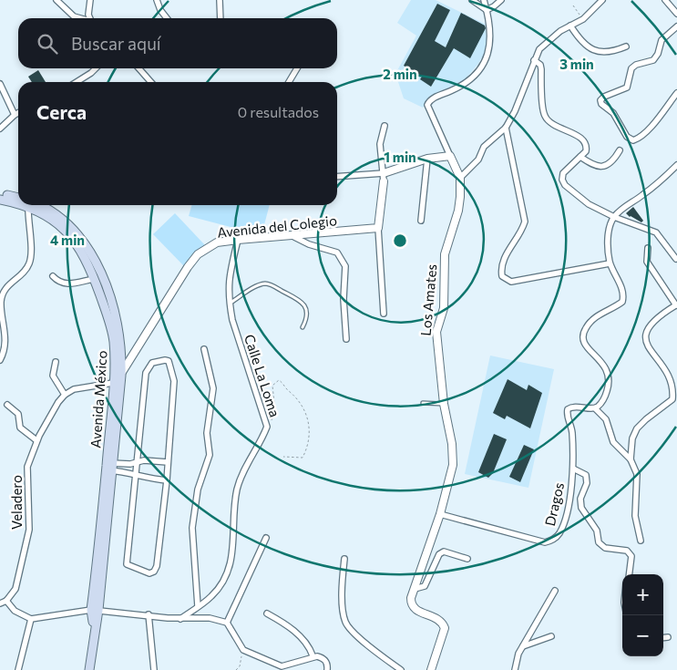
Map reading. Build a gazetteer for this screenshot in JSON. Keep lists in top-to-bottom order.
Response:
{
  "streets": {
    "main road": ["Avenida México"],
    "street": [
      "Avenida del Colegio",
      "Los Amates",
      "Calle La Loma",
      "Veladero",
      "Dragos"
    ]
  },
  "crossings": [
    ["Avenida del Colegio", "Calle La Loma"],
    ["Avenida del Colegio", "Avenida México"],
    ["Los Amates", "Dragos"]
  ],
  "page": {
    "search": "Buscar aquí",
    "heading": ["Cerca", "0 resultados"],
    "map_buttons": ["+", "−"]
  },
  "rings": [
    "3 min",
    "2 min",
    "1 min",
    "4 min"
  ]
}
